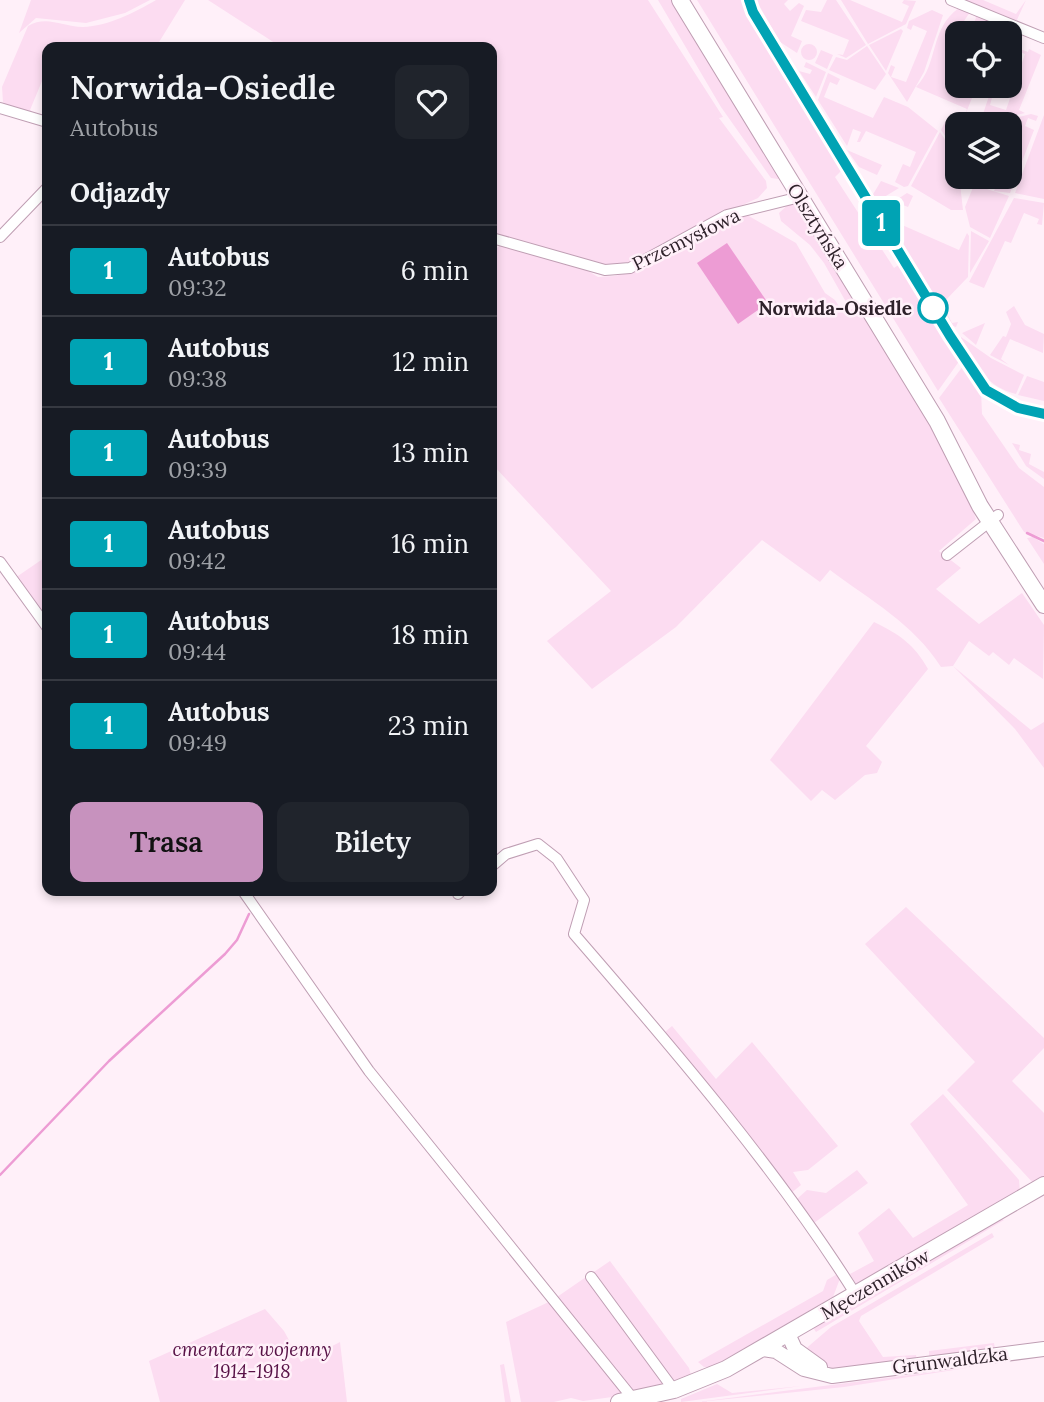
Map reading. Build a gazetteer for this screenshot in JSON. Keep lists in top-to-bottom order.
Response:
{
  "streets": {
    "main road": ["Olsztyńska", "Męczenników"],
    "street": ["Przemysłowa", "Grunwaldzka"]
  },
  "crossings": [
    ["Olsztyńska", "Przemysłowa"],
    ["Męczenników", "Grunwaldzka"]
  ],
  "parks": ["cmentarz wojenny 1914-1918"],
  "places": ["Norwida-Osiedle"],
  "lines": ["bus line 1"],
  "page": {
    "on_map": "1",
    "heading": [
      ["Norwida-Osiedle", "Autobus"],
      "Odjazdy"
    ],
    "list": [
      {
        "mark": "1",
        "name": "Autobus",
        "note": "09:32",
        "value": "6 min"
      },
      {
        "mark": "1",
        "name": "Autobus",
        "note": "09:38",
        "value": "12 min"
      },
      {
        "mark": "1",
        "name": "Autobus",
        "note": "09:39",
        "value": "13 min"
      },
      {
        "mark": "1",
        "name": "Autobus",
        "note": "09:42",
        "value": "16 min"
      },
      {
        "mark": "1",
        "name": "Autobus",
        "note": "09:44",
        "value": "18 min"
      },
      {
        "mark": "1",
        "name": "Autobus",
        "note": "09:49",
        "value": "23 min"
      }
    ],
    "buttons": ["Trasa", "Bilety"]
  }
}
